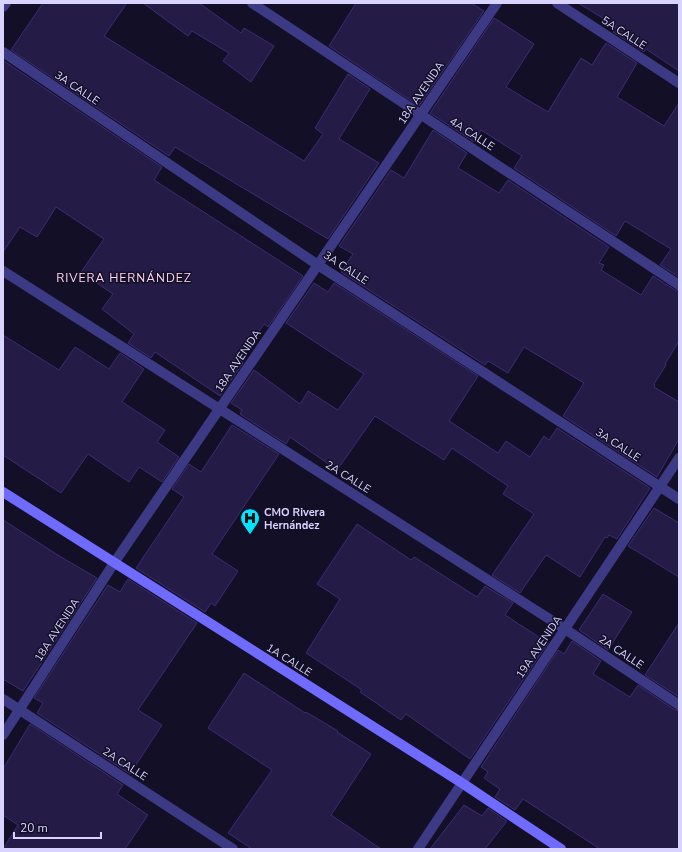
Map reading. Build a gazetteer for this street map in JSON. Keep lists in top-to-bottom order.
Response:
{
  "streets": {
    "street": [
      "5A CALLE",
      "3A CALLE",
      "18A AVENIDA",
      "4A CALLE",
      "2A CALLE",
      "19A AVENIDA",
      "1A CALLE"
    ]
  },
  "crossings": [
    ["3A CALLE", "18A AVENIDA"],
    ["3A CALLE", "19A AVENIDA"],
    ["18A AVENIDA", "4A CALLE"],
    ["18A AVENIDA", "2A CALLE"],
    ["18A AVENIDA", "1A CALLE"],
    ["2A CALLE", "19A AVENIDA"],
    ["19A AVENIDA", "1A CALLE"]
  ],
  "districts": ["RIVERA HERNÁNDEZ"],
  "places": {
    "hospital": ["CMO Rivera Hernández"]
  },
  "scale_bar": "20 m"
}
